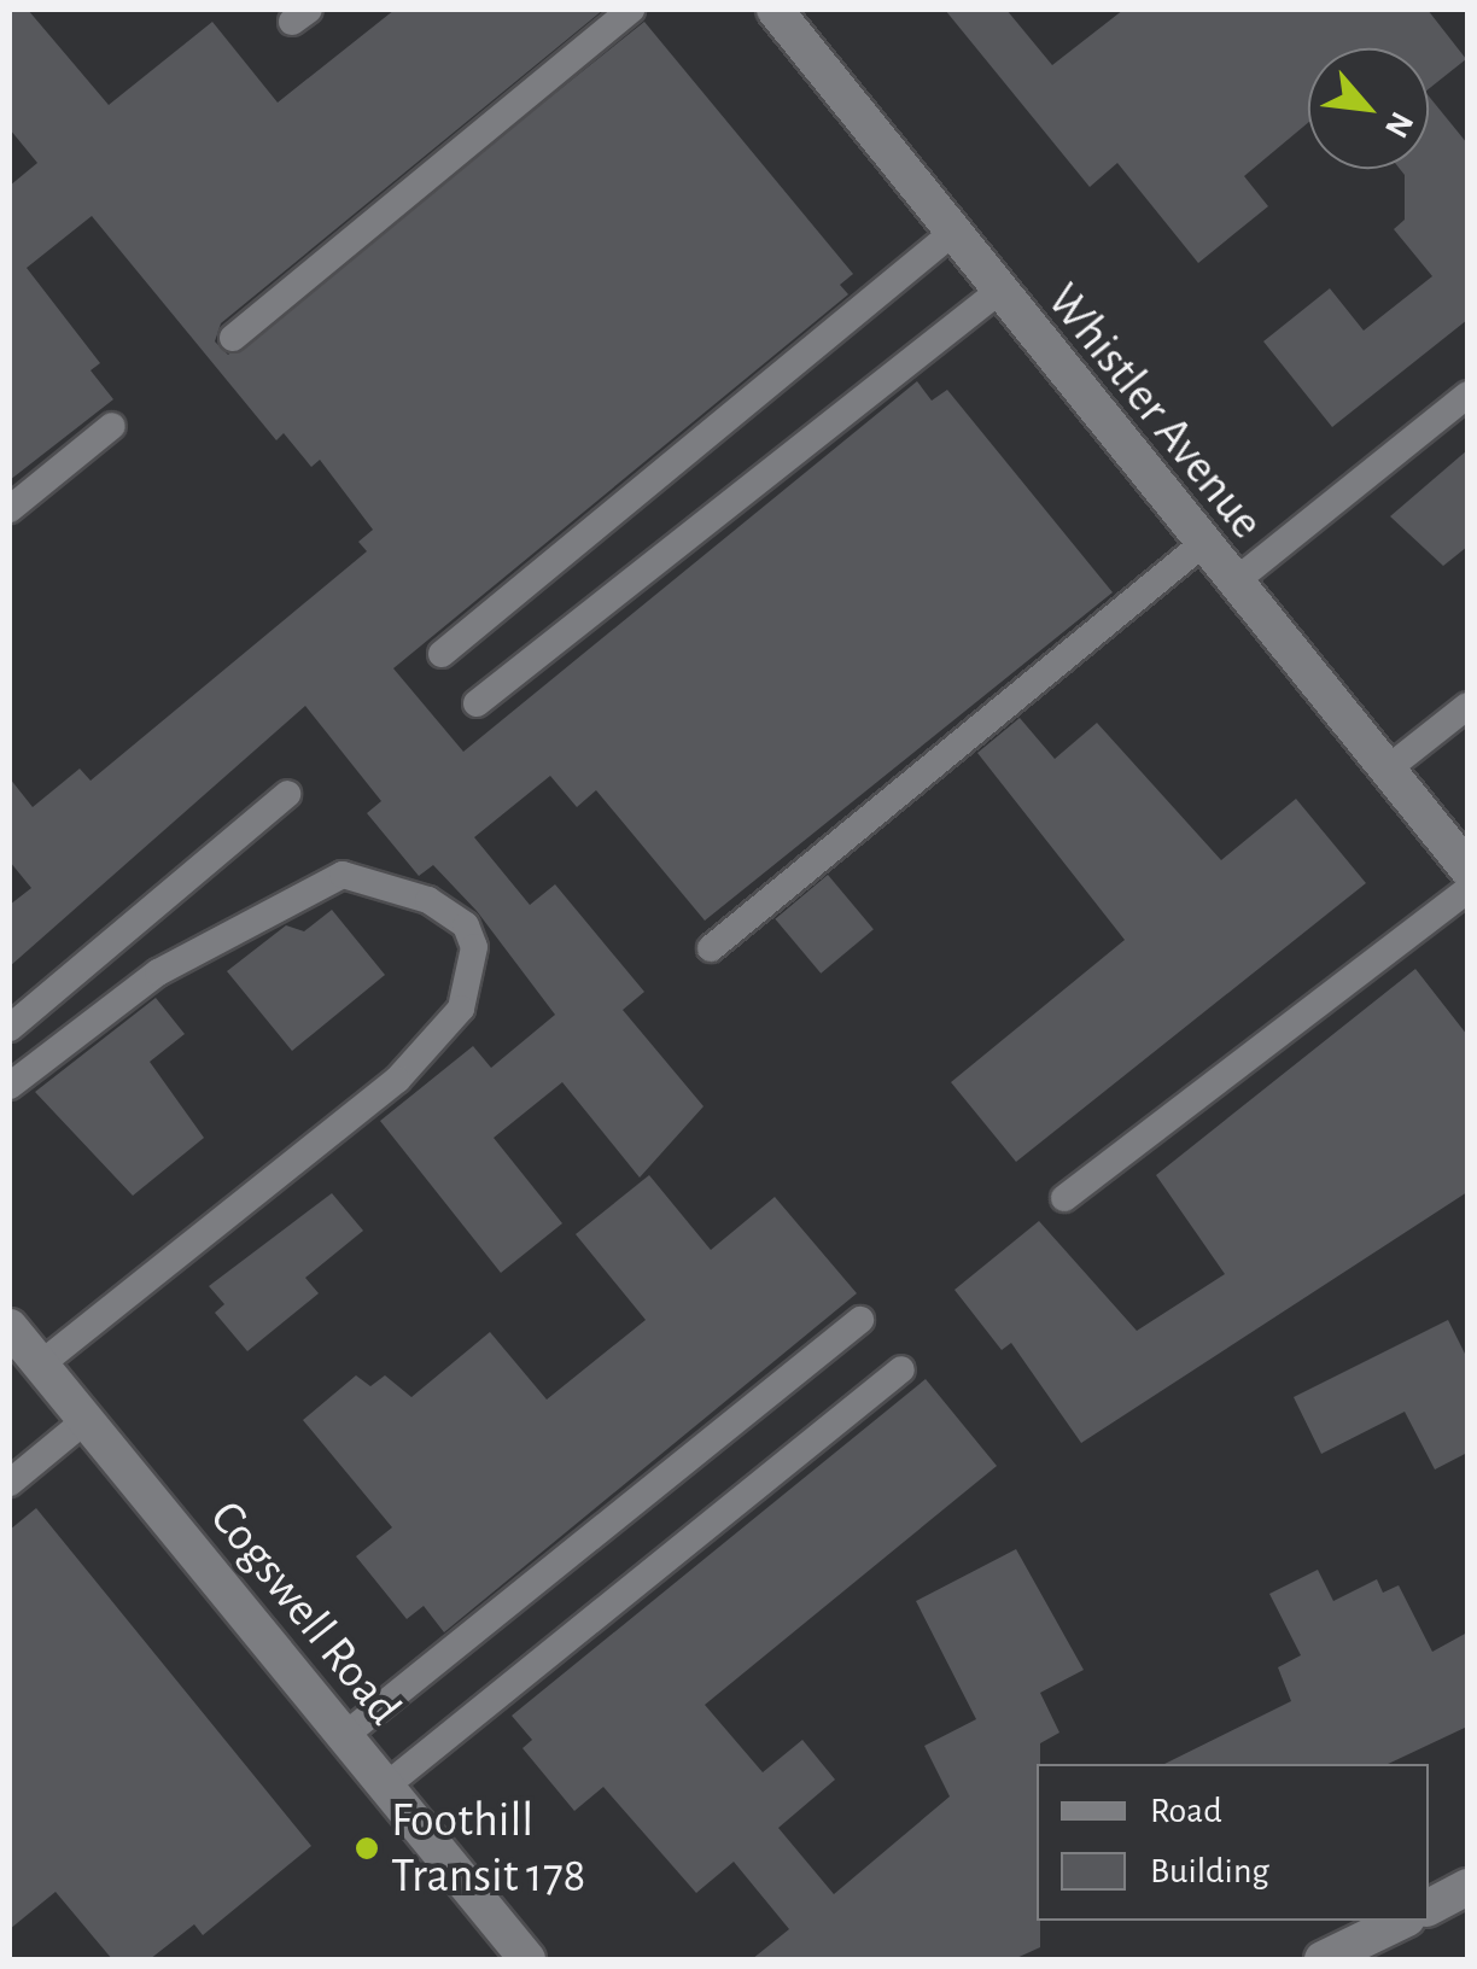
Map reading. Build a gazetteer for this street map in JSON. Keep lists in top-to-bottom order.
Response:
{
  "streets": {
    "street": ["Whistler Avenue", "Cogswell Road"]
  },
  "places": ["Foothill Transit 178"],
  "legend": ["Road", "Building"],
  "north": "bottom right"
}
